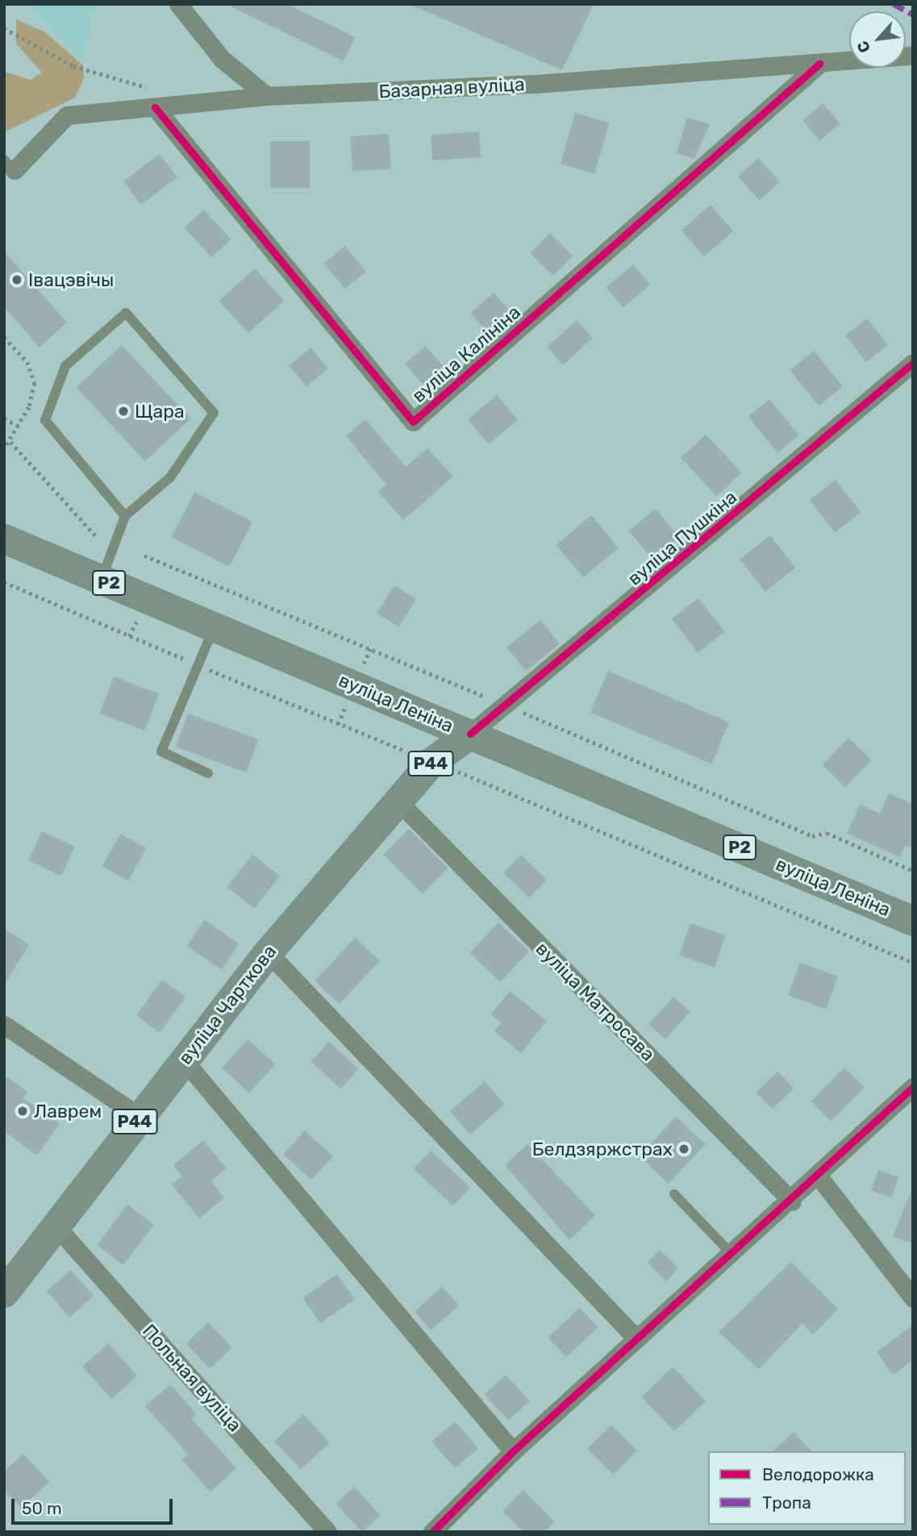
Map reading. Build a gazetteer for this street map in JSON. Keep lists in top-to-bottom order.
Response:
{
  "streets": {
    "main road": [
      "Р2",
      "вуліца Леніна",
      "Р44",
      "вуліца Чарткова"
    ],
    "street": [
      "Базарная вуліца",
      "вуліца Калініна",
      "вуліца Пушкіна",
      "вуліца Матросава",
      "Польная вуліца"
    ]
  },
  "crossings": [
    ["Базарная вуліца", "вуліца Калініна"],
    ["вуліца Пушкіна", "вуліца Леніна"],
    ["вуліца Пушкіна", "вуліца Чарткова"],
    ["вуліца Леніна", "вуліца Чарткова"],
    ["вуліца Матросава", "вуліца Чарткова"],
    ["вуліца Чарткова", "Польная вуліца"]
  ],
  "places": [
    "Івацэвічы",
    "Щара",
    "Лаврем",
    "Белдзяржстрах"
  ],
  "legend": ["Велодорожка", "Тропа"],
  "scale_bar": "50 m",
  "north": "bottom left"
}
